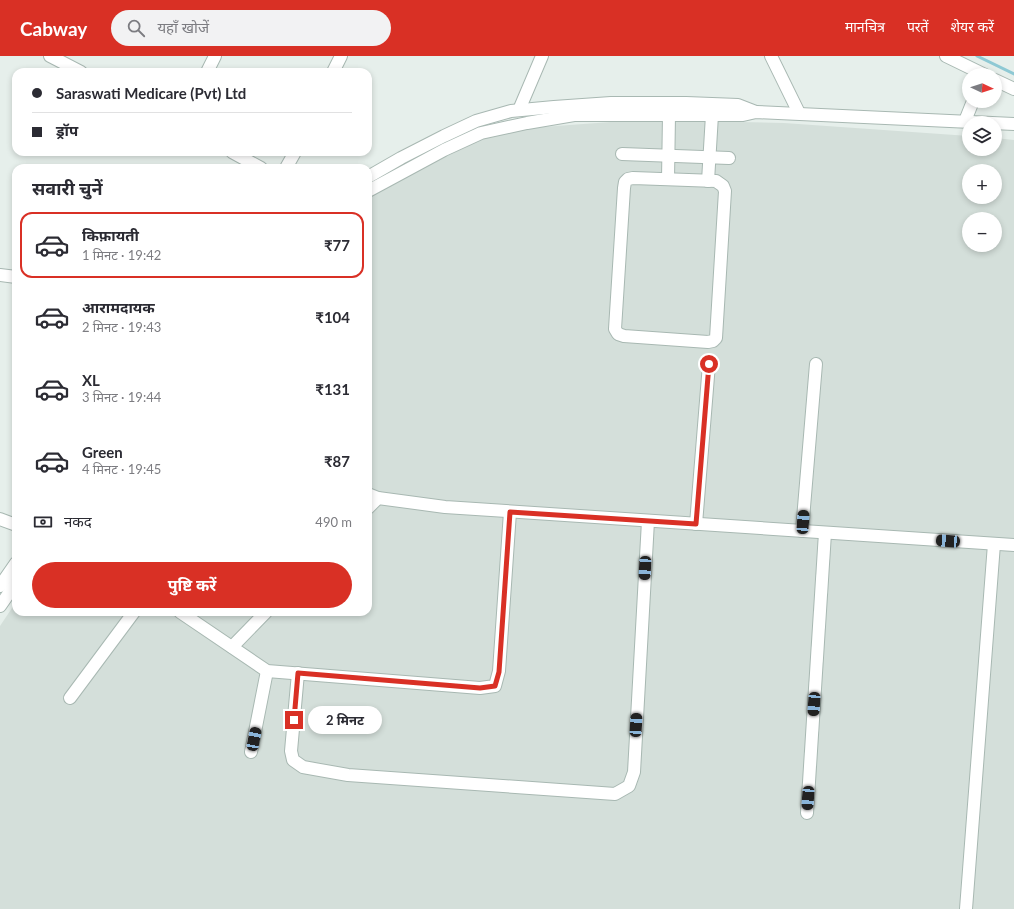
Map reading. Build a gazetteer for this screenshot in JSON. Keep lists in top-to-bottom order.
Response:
{
  "north": "right",
  "page": {
    "header": "Cabway",
    "search": "यहाँ खोजें",
    "nav": ["मानचित्र", "परतें", "शेयर करें"],
    "map_buttons": ["+", "−"],
    "banner": ["Saraswati Medicare (Pvt) Ltd", "ड्रॉप"],
    "heading": "सवारी चुनें",
    "list": [
      {
        "name": "किफ़ायती",
        "note": "1 मिनट · 19:42",
        "value": "₹77"
      },
      {
        "name": "आरामदायक",
        "note": "2 मिनट · 19:43",
        "value": "₹104"
      },
      {
        "name": "XL",
        "note": "3 मिनट · 19:44",
        "value": "₹131"
      },
      {
        "name": "Green",
        "note": "4 मिनट · 19:45",
        "value": "₹87"
      }
    ],
    "pay": ["नकद", "490 m"],
    "buttons": "पुष्टि करें",
    "bubble": "2 मिनट"
  }
}
